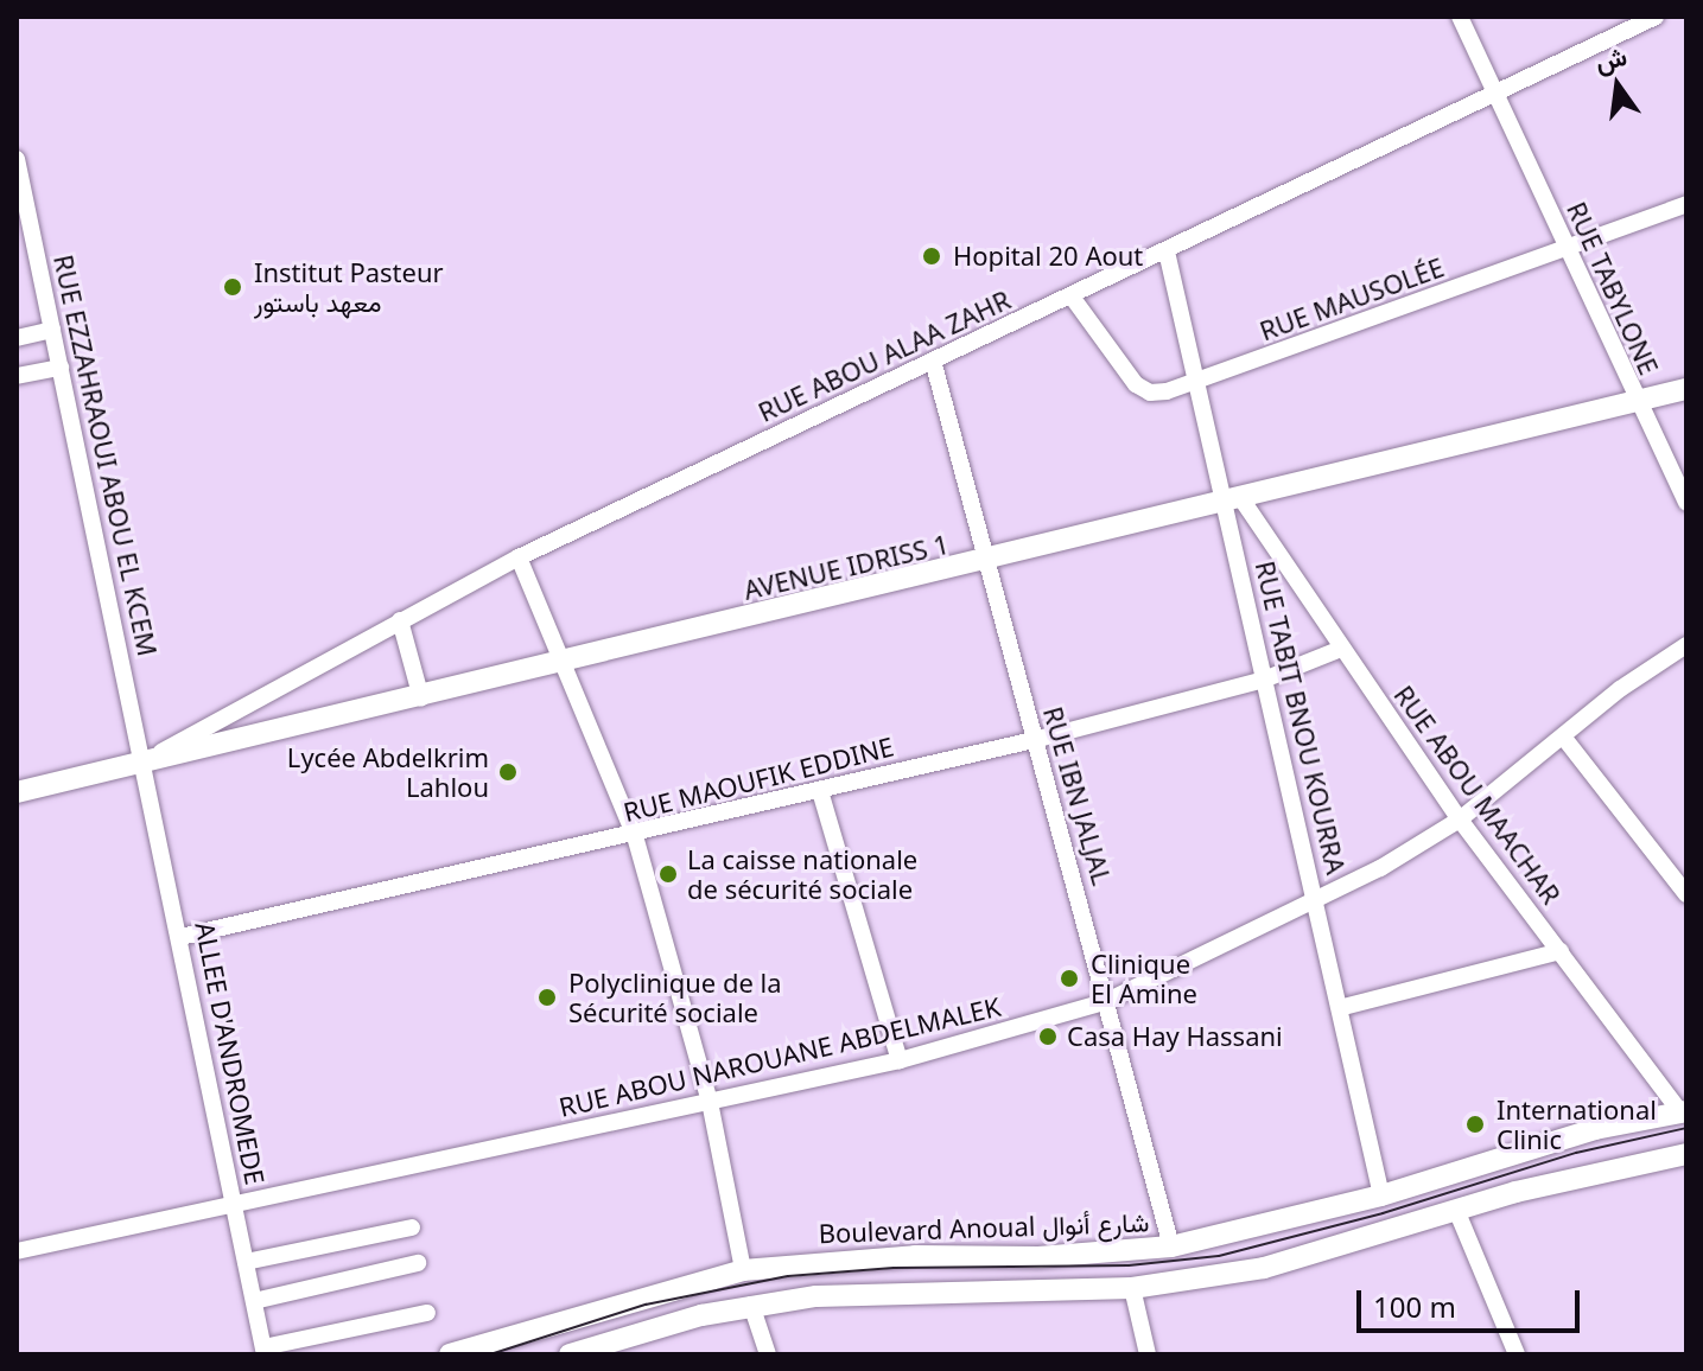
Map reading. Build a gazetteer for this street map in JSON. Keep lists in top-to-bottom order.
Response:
{
  "streets": {
    "street": [
      "RUE TABYLONE",
      "RUE MAUSOLÉE",
      "RUE ABOU ALAA ZAHR",
      "RUE EZZAHRAOUI ABOU EL KCEM",
      "AVENUE IDRISS 1",
      "RUE TABIT BNOU KOURRA",
      "RUE MAOUFIK EDDINE",
      "RUE ABOU MAACHAR",
      "RUE IBN JALJAL",
      "ALLEE D'ANDROMEDE",
      "RUE ABOU NAROUANE ABDELMALEK",
      "Boulevard Anoual شارع أنوال"
    ]
  },
  "crossings": [
    ["RUE TABYLONE", "RUE MAUSOLÉE"],
    ["RUE TABYLONE", "RUE ABOU ALAA ZAHR"],
    ["RUE TABYLONE", "AVENUE IDRISS 1"],
    ["RUE MAUSOLÉE", "RUE ABOU ALAA ZAHR"],
    ["RUE MAUSOLÉE", "RUE TABIT BNOU KOURRA"],
    ["RUE ABOU ALAA ZAHR", "RUE EZZAHRAOUI ABOU EL KCEM"],
    ["RUE ABOU ALAA ZAHR", "AVENUE IDRISS 1"],
    ["RUE ABOU ALAA ZAHR", "RUE TABIT BNOU KOURRA"],
    ["RUE ABOU ALAA ZAHR", "RUE IBN JALJAL"],
    ["RUE ABOU ALAA ZAHR", "ALLEE D'ANDROMEDE"],
    ["RUE EZZAHRAOUI ABOU EL KCEM", "AVENUE IDRISS 1"],
    ["RUE EZZAHRAOUI ABOU EL KCEM", "ALLEE D'ANDROMEDE"],
    ["AVENUE IDRISS 1", "RUE TABIT BNOU KOURRA"],
    ["AVENUE IDRISS 1", "RUE ABOU MAACHAR"],
    ["AVENUE IDRISS 1", "RUE IBN JALJAL"],
    ["AVENUE IDRISS 1", "ALLEE D'ANDROMEDE"],
    ["RUE TABIT BNOU KOURRA", "RUE MAOUFIK EDDINE"],
    ["RUE TABIT BNOU KOURRA", "RUE ABOU MAACHAR"],
    ["RUE TABIT BNOU KOURRA", "RUE ABOU NAROUANE ABDELMALEK"],
    ["RUE TABIT BNOU KOURRA", "Boulevard Anoual شارع أنوال"],
    ["RUE MAOUFIK EDDINE", "RUE ABOU MAACHAR"],
    ["RUE MAOUFIK EDDINE", "RUE IBN JALJAL"],
    ["RUE MAOUFIK EDDINE", "ALLEE D'ANDROMEDE"],
    ["RUE ABOU MAACHAR", "RUE ABOU NAROUANE ABDELMALEK"],
    ["RUE ABOU MAACHAR", "Boulevard Anoual شارع أنوال"],
    ["RUE IBN JALJAL", "RUE ABOU NAROUANE ABDELMALEK"],
    ["RUE IBN JALJAL", "Boulevard Anoual شارع أنوال"],
    ["ALLEE D'ANDROMEDE", "RUE ABOU NAROUANE ABDELMALEK"]
  ],
  "places": [
    "Hopital 20 Aout",
    "Institut Pasteur معهد باستور",
    "Lycée Abdelkrim Lahlou",
    "La caisse nationale de sécurité sociale",
    "Clinique El Amine",
    "Polyclinique de la Sécurité sociale",
    "Casa Hay Hassani",
    "International Clinic"
  ],
  "scale_bar": "100 m",
  "north": "top"
}
